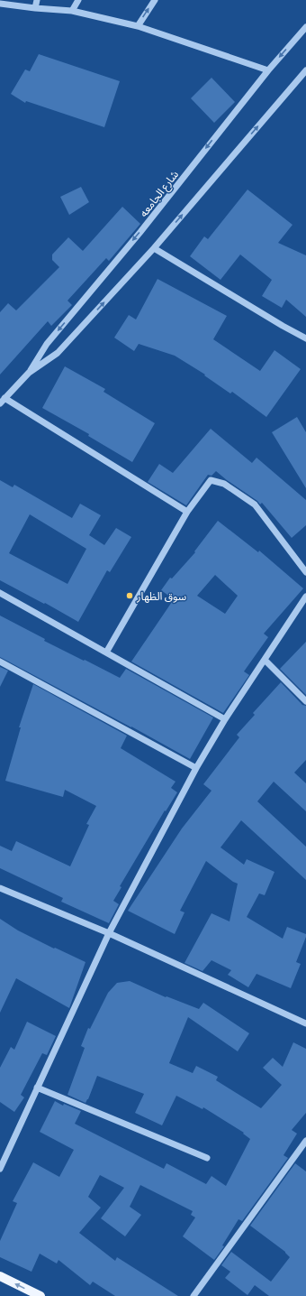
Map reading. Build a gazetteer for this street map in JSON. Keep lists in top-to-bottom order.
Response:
{
  "streets": {
    "street": ["شارع الجامعه"]
  },
  "places": ["سوق الظهار"]
}
